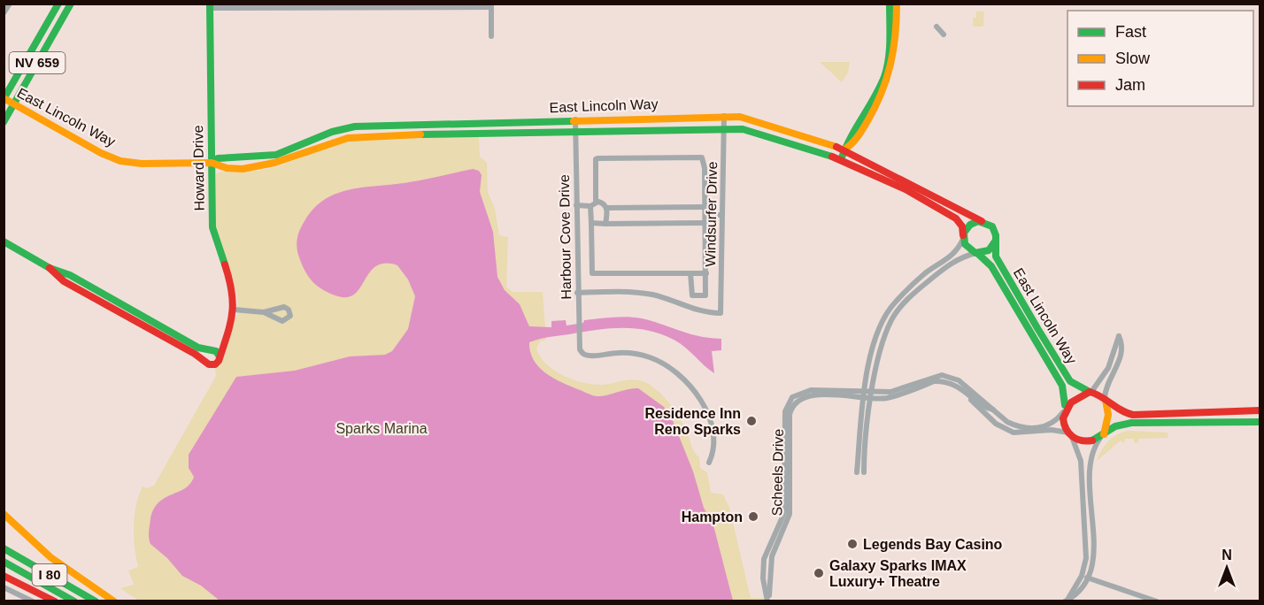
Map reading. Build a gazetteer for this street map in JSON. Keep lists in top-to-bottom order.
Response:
{
  "streets": {
    "main road": [
      "NV 659",
      "East Lincoln Way",
      "Howard Drive",
      "I 80"
    ],
    "street": ["Windsurfer Drive", "Harbour Cove Drive", "Scheels Drive"]
  },
  "crossings": [
    ["NV 659", "East Lincoln Way"],
    ["East Lincoln Way", "Howard Drive"],
    ["East Lincoln Way", "Windsurfer Drive"],
    ["East Lincoln Way", "Harbour Cove Drive"],
    ["Windsurfer Drive", "Harbour Cove Drive"]
  ],
  "parks": ["Sparks Marina"],
  "places": [
    "Residence Inn Reno Sparks",
    "Hampton",
    "Legends Bay Casino",
    "Galaxy Sparks IMAX Luxury+ Theatre"
  ],
  "legend": ["Fast", "Slow", "Jam"],
  "north": "top"
}
